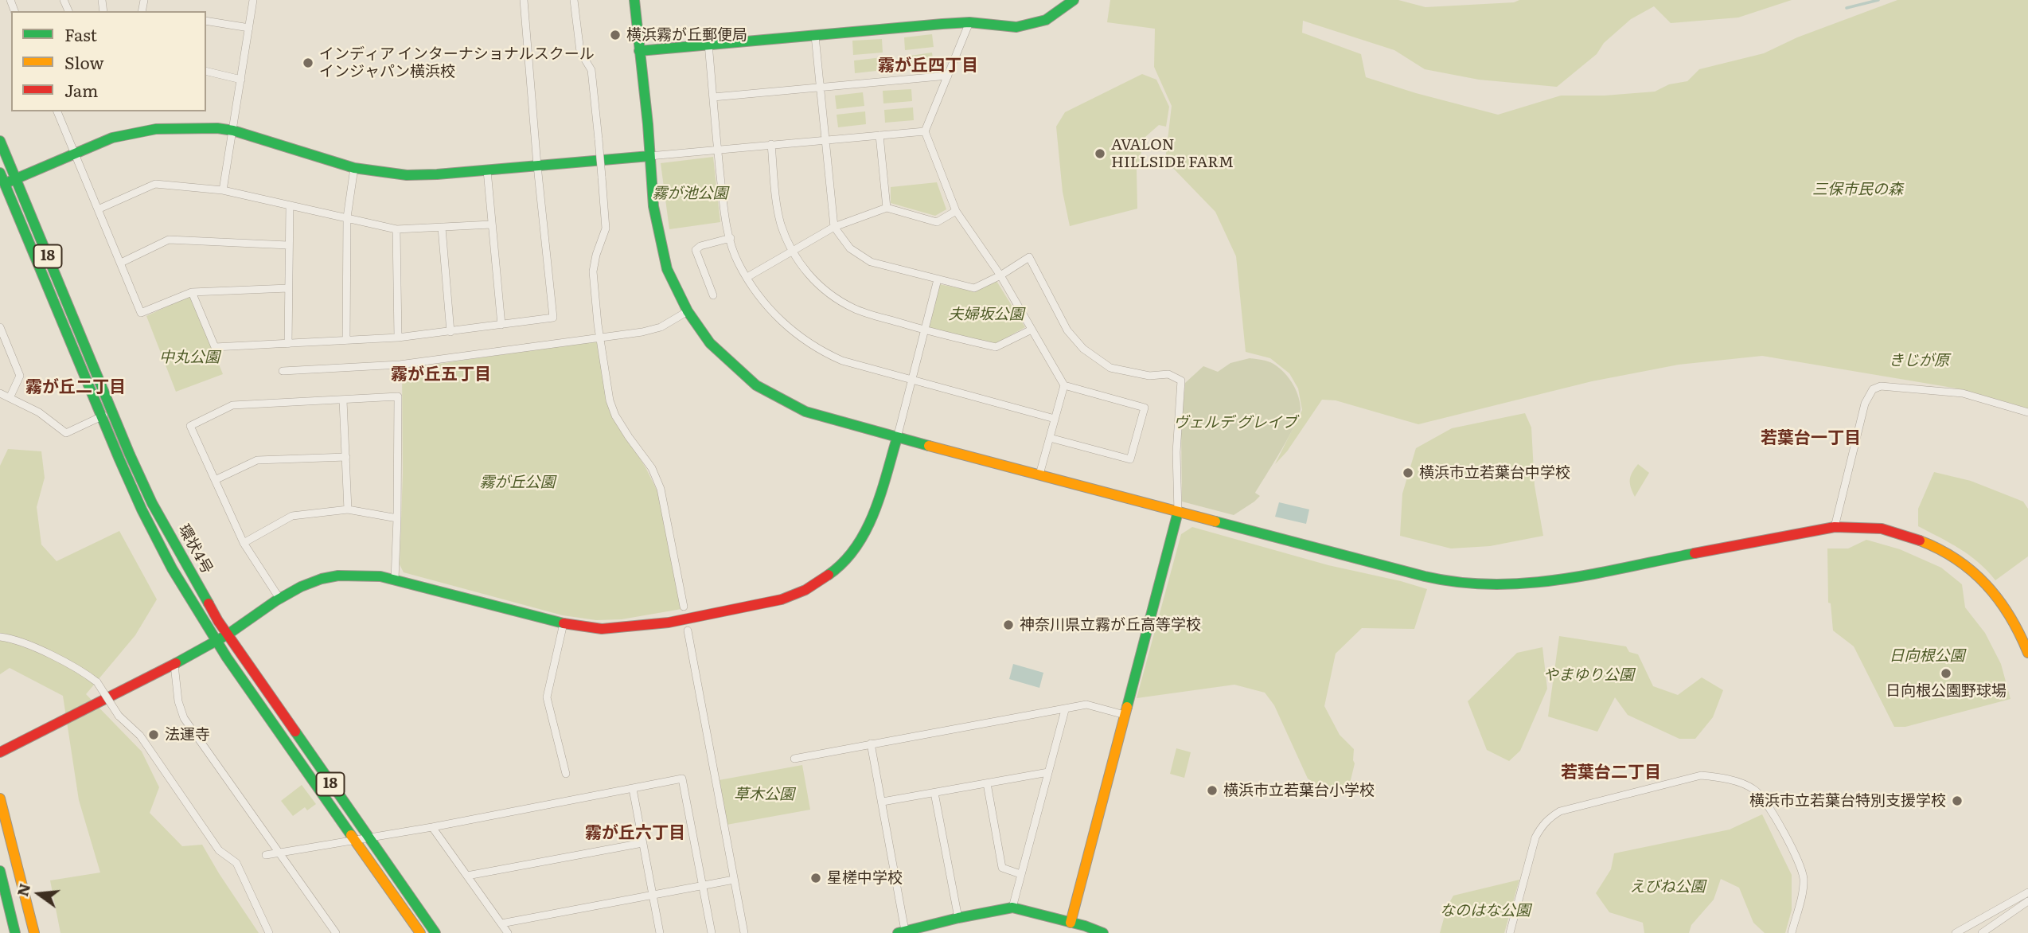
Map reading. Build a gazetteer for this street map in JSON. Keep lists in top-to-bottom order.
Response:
{
  "streets": {
    "main road": ["18", "環状4号"]
  },
  "districts": [
    "霧が丘四丁目",
    "霧が丘五丁目",
    "霧が丘二丁目",
    "若葉台一丁目",
    "若葉台二丁目",
    "霧が丘六丁目"
  ],
  "parks": [
    "三保市民の森",
    "霧が池公園",
    "夫婦坂公園",
    "中丸公園",
    "きじが原",
    "ヴェルデ グレイブ",
    "霧が丘公園",
    "日向根公園",
    "やまゆり公園",
    "草木公園",
    "えびね公園",
    "なのはな公園"
  ],
  "places": [
    "横浜霧が丘郵便局",
    "インディア インターナショナルスクール インジャパン横浜校",
    "AVALON HILLSIDE FARM",
    "横浜市立若葉台中学校",
    "神奈川県立霧が丘高等学校",
    "日向根公園野球場",
    "法運寺",
    "横浜市立若葉台小学校",
    "横浜市立若葉台特別支援学校",
    "星槎中学校"
  ],
  "legend": ["Fast", "Slow", "Jam"],
  "north": "left"
}
